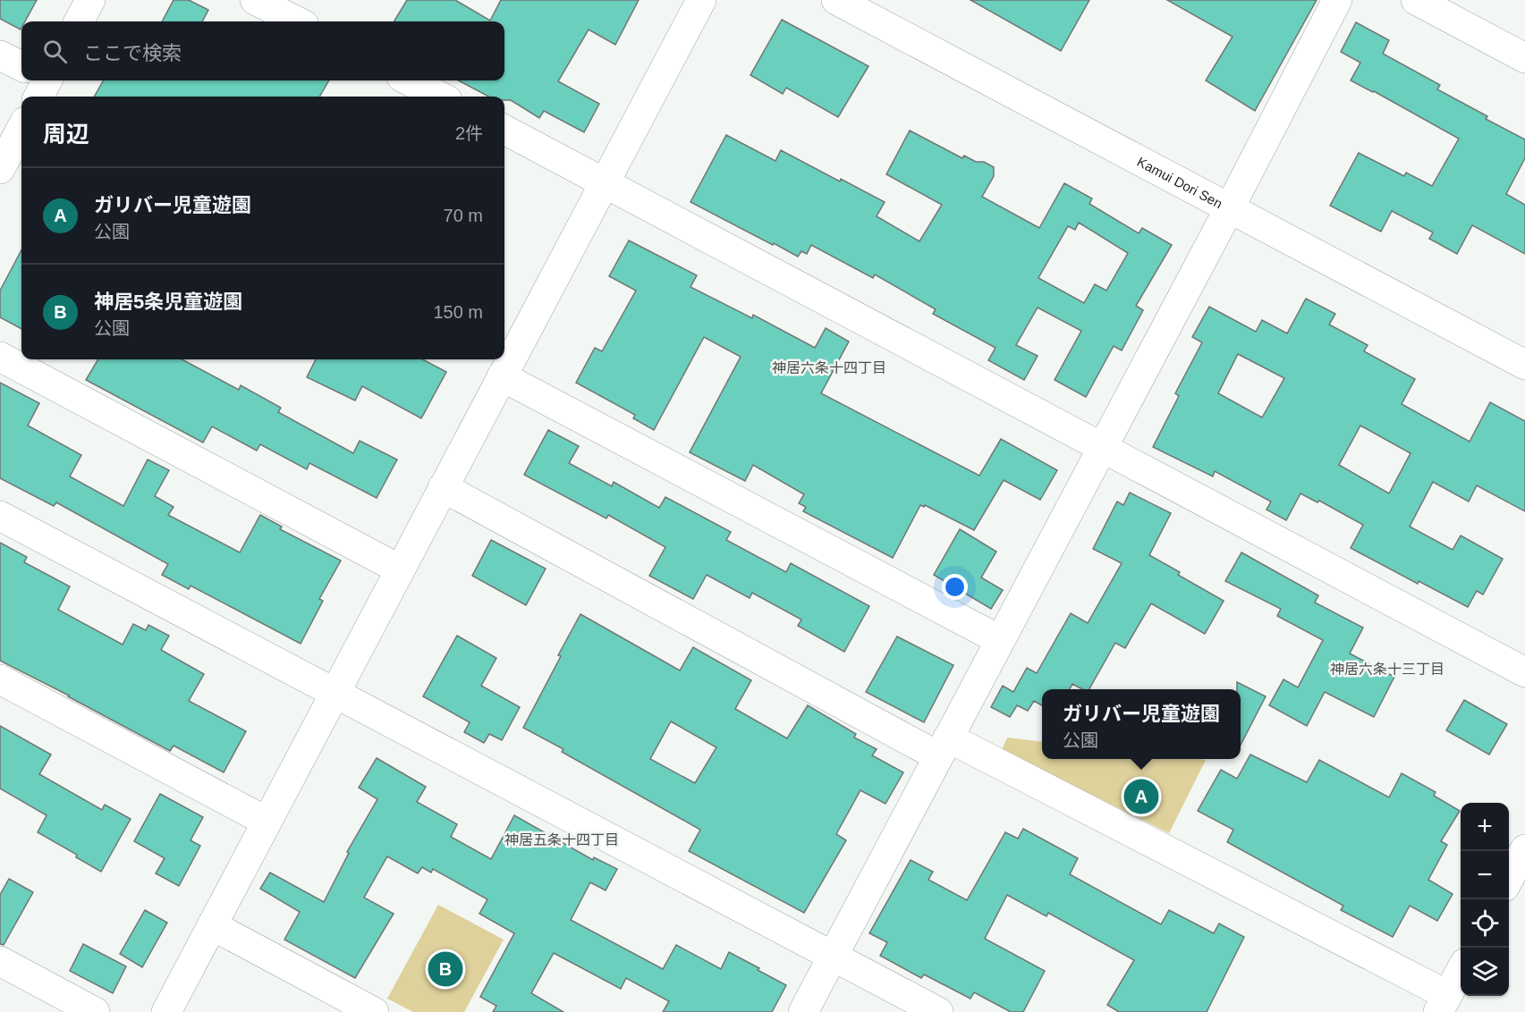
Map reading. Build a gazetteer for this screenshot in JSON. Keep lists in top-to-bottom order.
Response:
{
  "streets": {
    "street": ["Kamui Dori Sen"]
  },
  "districts": ["神居六条十四丁目", "神居六条十三丁目", "神居五条十四丁目"],
  "page": {
    "search": "ここで検索",
    "heading": ["周辺", "2件"],
    "list": [
      {
        "mark": "A",
        "name": "ガリバー児童遊園",
        "note": "公園",
        "value": "70 m"
      },
      {
        "mark": "B",
        "name": "神居5条児童遊園",
        "note": "公園",
        "value": "150 m"
      }
    ],
    "popup": ["ガリバー児童遊園", "公園"],
    "pins": ["A", "B"],
    "map_buttons": ["+", "−"]
  }
}
